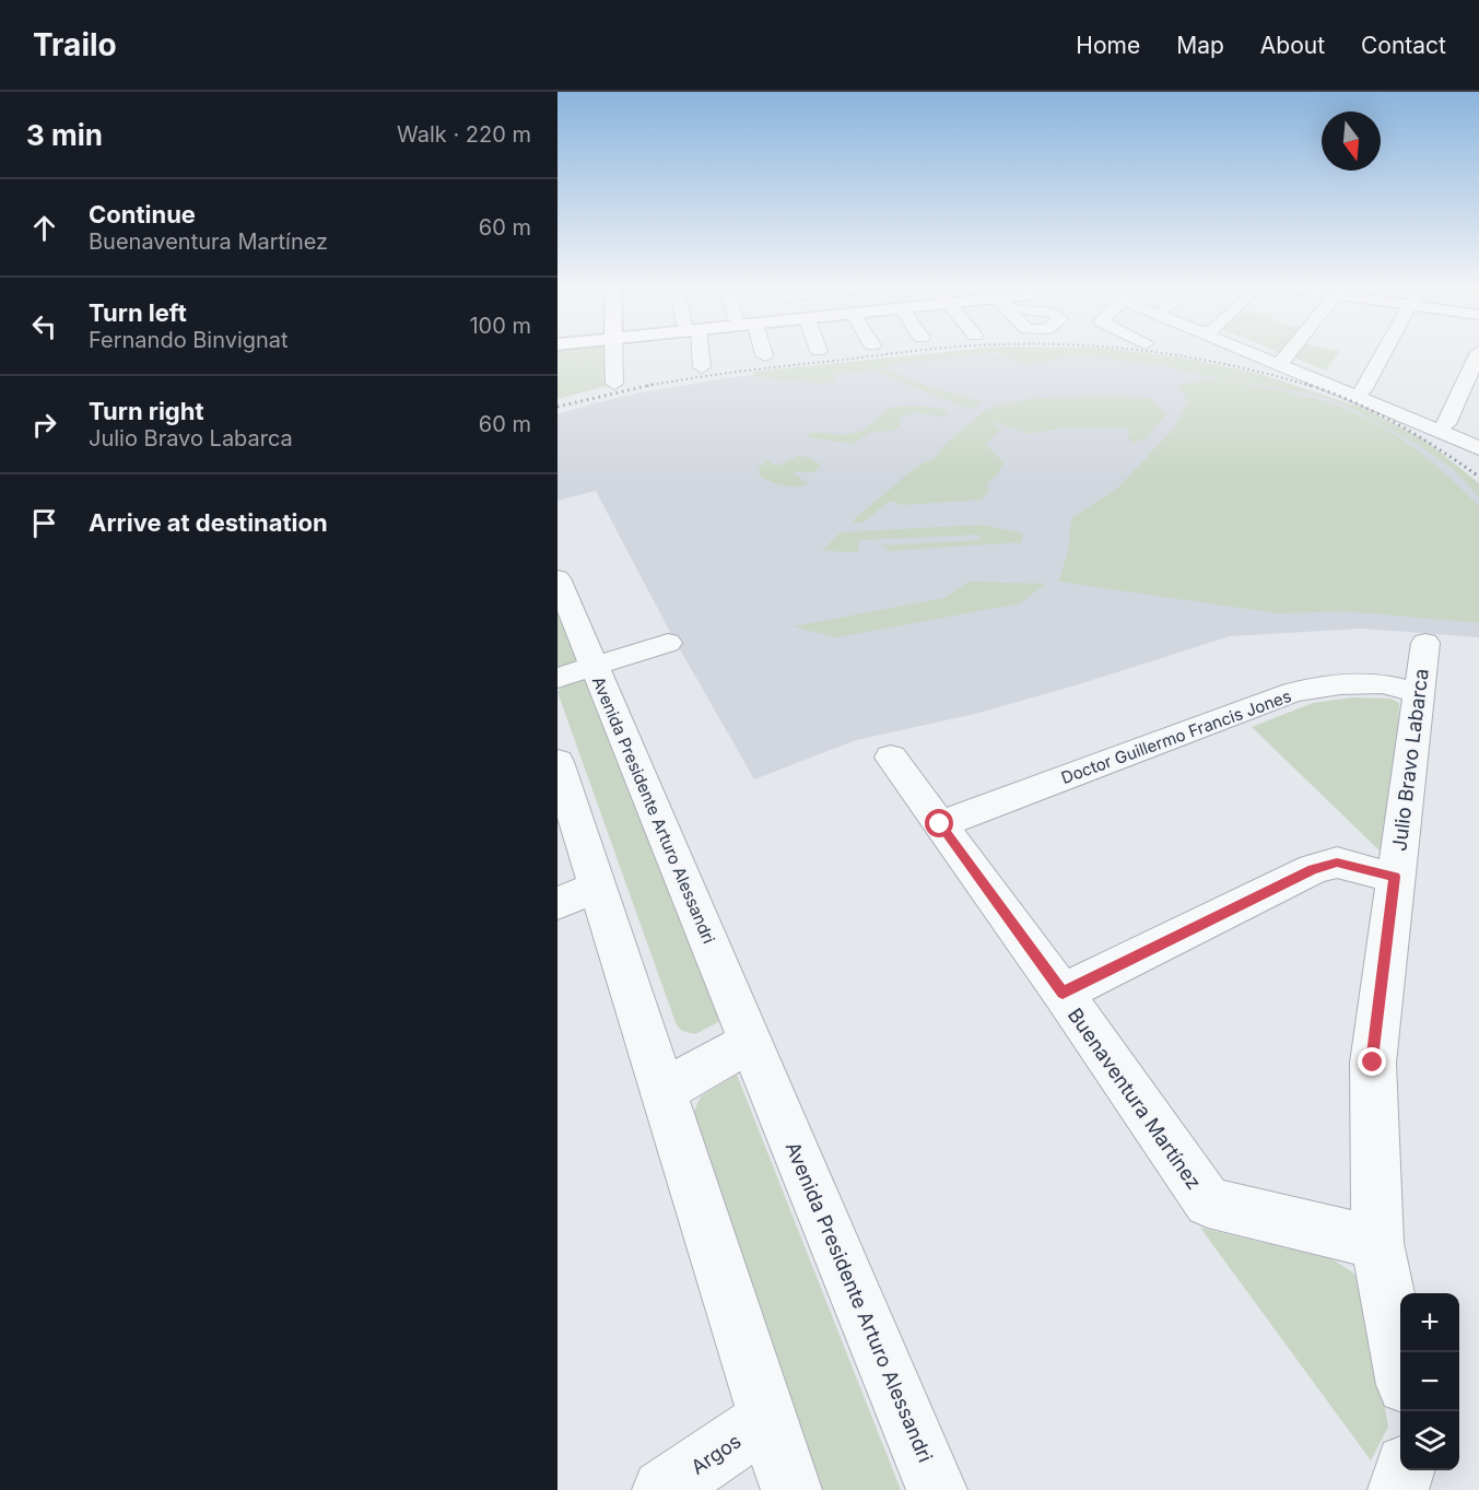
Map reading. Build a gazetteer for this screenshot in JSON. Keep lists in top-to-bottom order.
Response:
{
  "streets": {
    "street": [
      "Doctor Guillermo Francis Jones",
      "Julio Bravo Labarca",
      "Avenida Presidente Arturo Alessandri",
      "Buenaventura Martínez",
      "Argos"
    ]
  },
  "crossings": [
    ["Doctor Guillermo Francis Jones", "Julio Bravo Labarca"],
    ["Doctor Guillermo Francis Jones", "Buenaventura Martínez"],
    ["Julio Bravo Labarca", "Buenaventura Martínez"]
  ],
  "north": "bottom",
  "page": {
    "header": "Trailo",
    "nav": [
      "Home",
      "Map",
      "About",
      "Contact"
    ],
    "heading": ["3 min", "Walk · 220 m"],
    "list": [
      ["Continue", "Buenaventura Martínez", "60 m"],
      ["Turn left", "Fernando Binvignat", "100 m"],
      ["Turn right", "Julio Bravo Labarca", "60 m"],
      "Arrive at destination"
    ],
    "map_buttons": ["+", "−"]
  }
}
